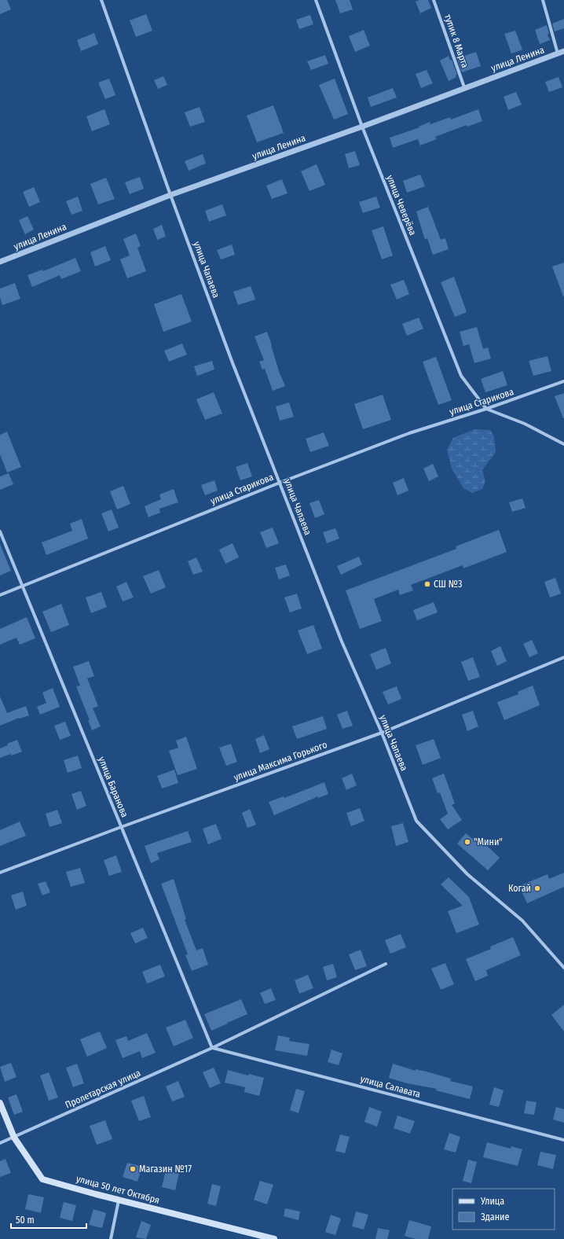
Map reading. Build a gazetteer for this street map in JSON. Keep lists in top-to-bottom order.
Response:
{
  "streets": {
    "main road": ["улица 50 лет Октября"],
    "street": [
      "тупик 8 Марта",
      "улица Ленина",
      "улица Чеверёва",
      "улица Чапаева",
      "улица Старикова",
      "улица Максима Горького",
      "улица Баранова",
      "улица Салавата",
      "Пролетарская улица"
    ]
  },
  "crossings": [
    ["тупик 8 Марта", "улица Ленина"],
    ["улица Ленина", "улица Чеверёва"],
    ["улица Ленина", "улица Чапаева"],
    ["улица Чеверёва", "улица Старикова"],
    ["улица Чапаева", "улица Старикова"],
    ["улица Чапаева", "улица Максима Горького"],
    ["улица Старикова", "улица Баранова"],
    ["улица Максима Горького", "улица Баранова"],
    ["улица Баранова", "улица Салавата"],
    ["улица Баранова", "Пролетарская улица"],
    ["улица Салавата", "Пролетарская улица"],
    ["Пролетарская улица", "улица 50 лет Октября"]
  ],
  "places": [
    "СШ №3",
    "\"Мини\"",
    "Когай",
    "Магазин №17"
  ],
  "legend": ["Улица", "Здание"],
  "scale_bar": "50 m"
}
